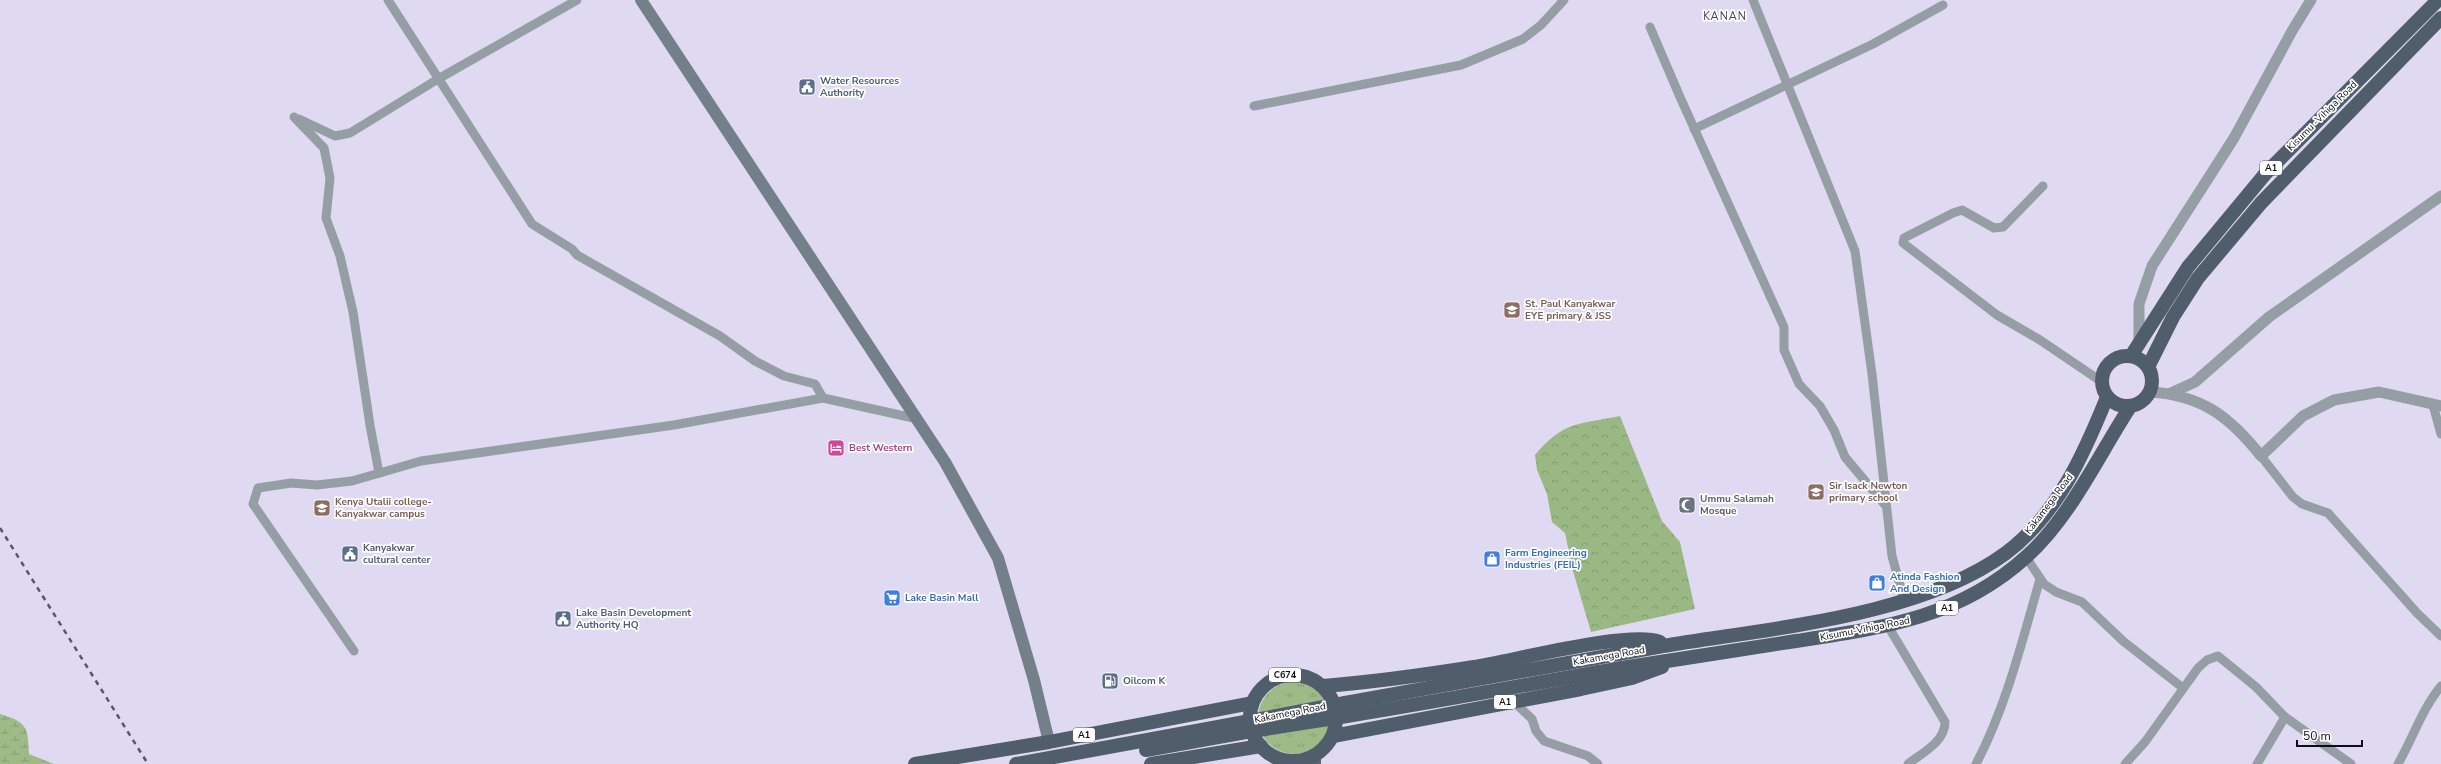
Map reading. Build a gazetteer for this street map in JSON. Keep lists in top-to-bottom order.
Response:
{
  "streets": {
    "highway": [
      "Kisumu -Vihiga Road",
      "A1",
      "Kakamega Road",
      "Kisumu-Vihiga Road",
      "C674"
    ]
  },
  "crossings": [
    ["Kisumu -Vihiga Road", "A1"],
    ["Kisumu -Vihiga Road", "Kakamega Road"],
    ["Kisumu -Vihiga Road", "Kisumu-Vihiga Road"],
    ["A1", "Kakamega Road"],
    ["A1", "Kisumu-Vihiga Road"],
    ["A1", "C674"],
    ["Kakamega Road", "Kisumu-Vihiga Road"]
  ],
  "districts": ["KANAN"],
  "places": {
    "public building": ["Water Resources Authority", "Kanyakwar cultural center", "Lake Basin Development Authority HQ"],
    "school or university": ["St. Paul Kanyakwar EYE primary & JSS", "Sir Isack Newton primary school", "Kenya Utalii college- Kanyakwar campus"],
    "hotel": ["Best Western"],
    "mosque": ["Ummu Salamah Mosque"],
    "shop": ["Farm Engineering Industries (FEIL)", "Atinda Fashion And Design"],
    "supermarket": ["Lake Basin Mall"],
    "fuel station": ["Oilcom K"]
  },
  "scale_bar": "50 m"
}
